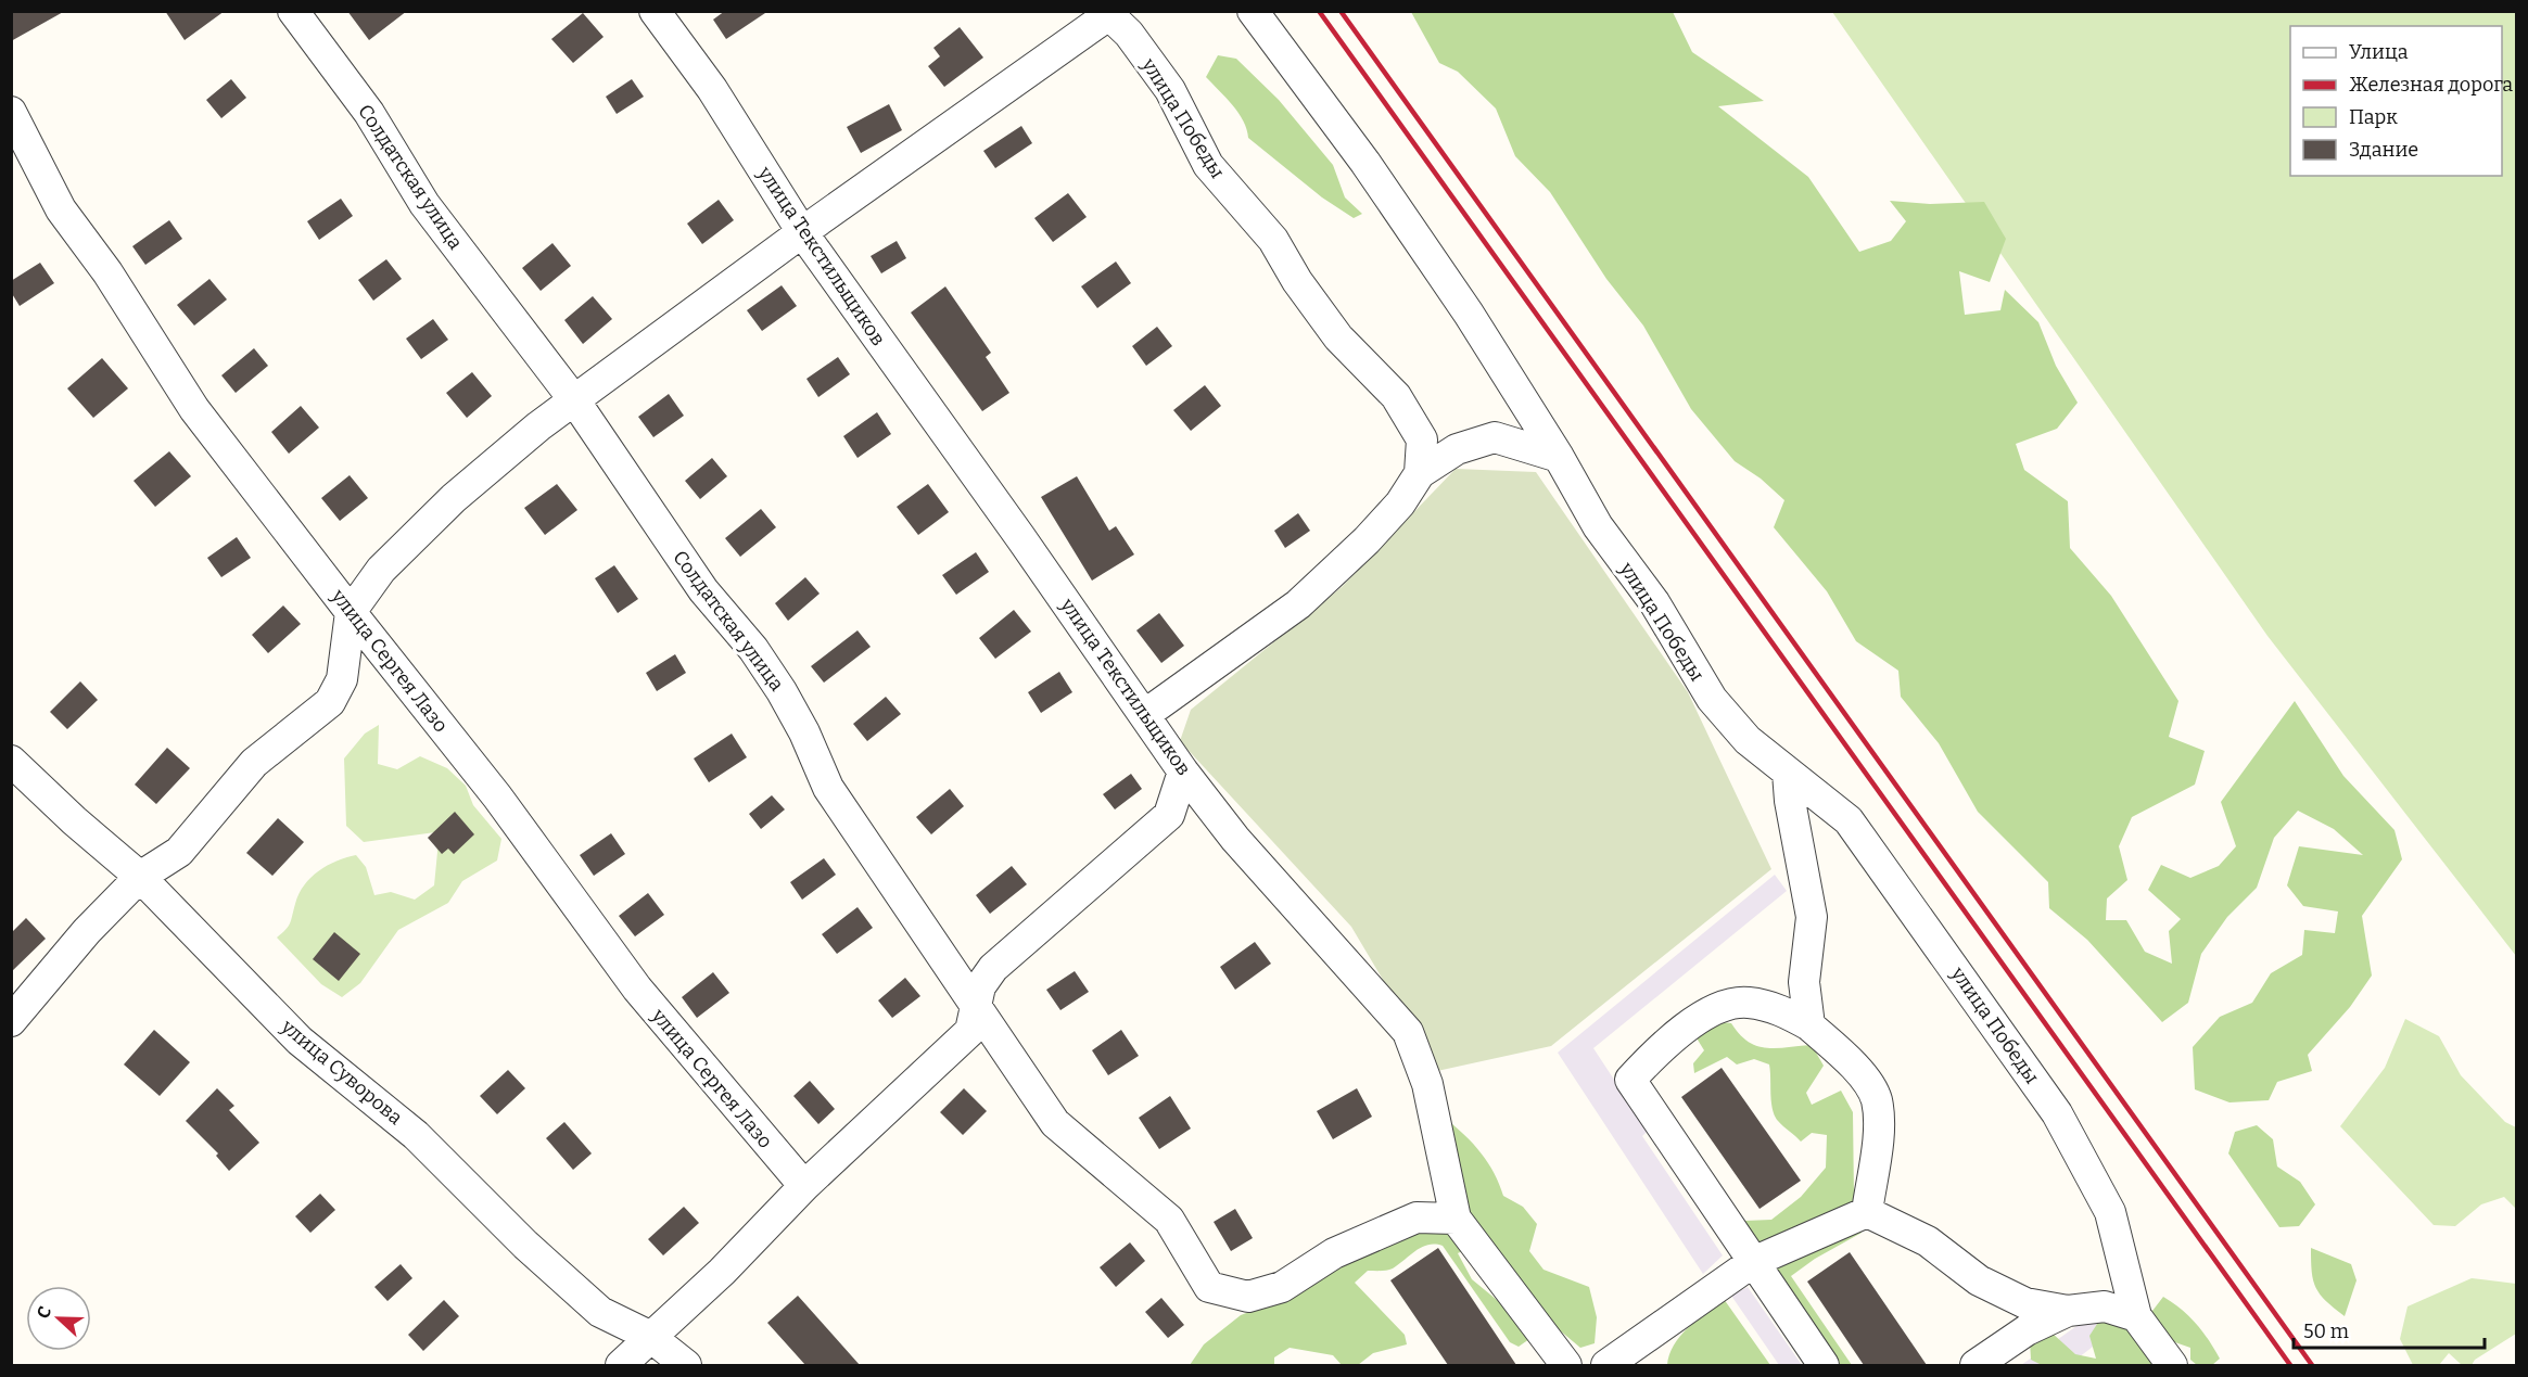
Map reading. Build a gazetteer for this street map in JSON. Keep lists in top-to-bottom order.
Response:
{
  "streets": {
    "street": [
      "улица Победы",
      "Солдатская улица",
      "улица Текстильщиков",
      "улица Сергея Лазо",
      "улица Суворова"
    ]
  },
  "crossings": [
    ["Солдатская улица", "улица Текстильщиков"]
  ],
  "legend": [
    "Улица",
    "Железная дорога",
    "Парк",
    "Здание"
  ],
  "scale_bar": "50 m",
  "north": "left"
}
